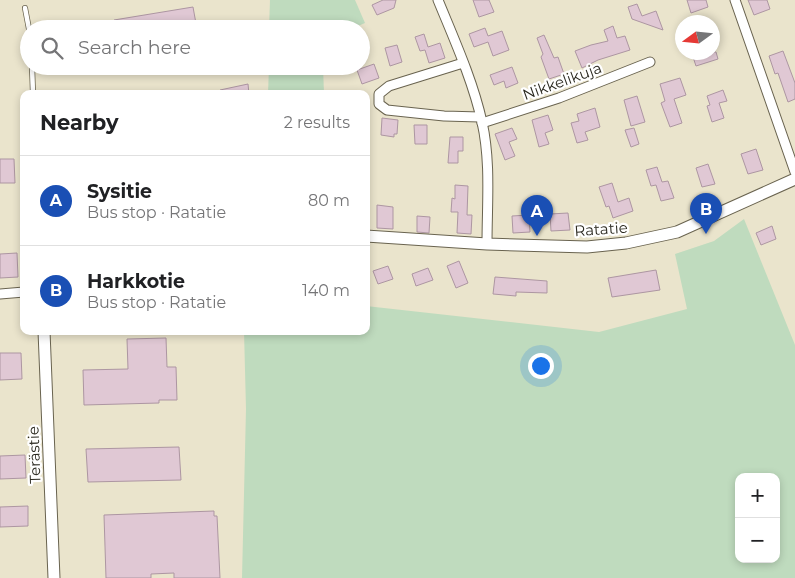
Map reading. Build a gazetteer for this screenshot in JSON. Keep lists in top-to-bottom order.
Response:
{
  "streets": {
    "street": ["Nikkelikuja", "Ratatie", "Terästie"]
  },
  "north": "left",
  "page": {
    "search": "Search here",
    "heading": ["Nearby", "2 results"],
    "list": [
      {
        "mark": "A",
        "name": "Sysitie",
        "note": "Bus stop · Ratatie",
        "value": "80 m"
      },
      {
        "mark": "B",
        "name": "Harkkotie",
        "note": "Bus stop · Ratatie",
        "value": "140 m"
      }
    ],
    "pins": ["B", "A"],
    "map_buttons": ["+", "−"]
  }
}
